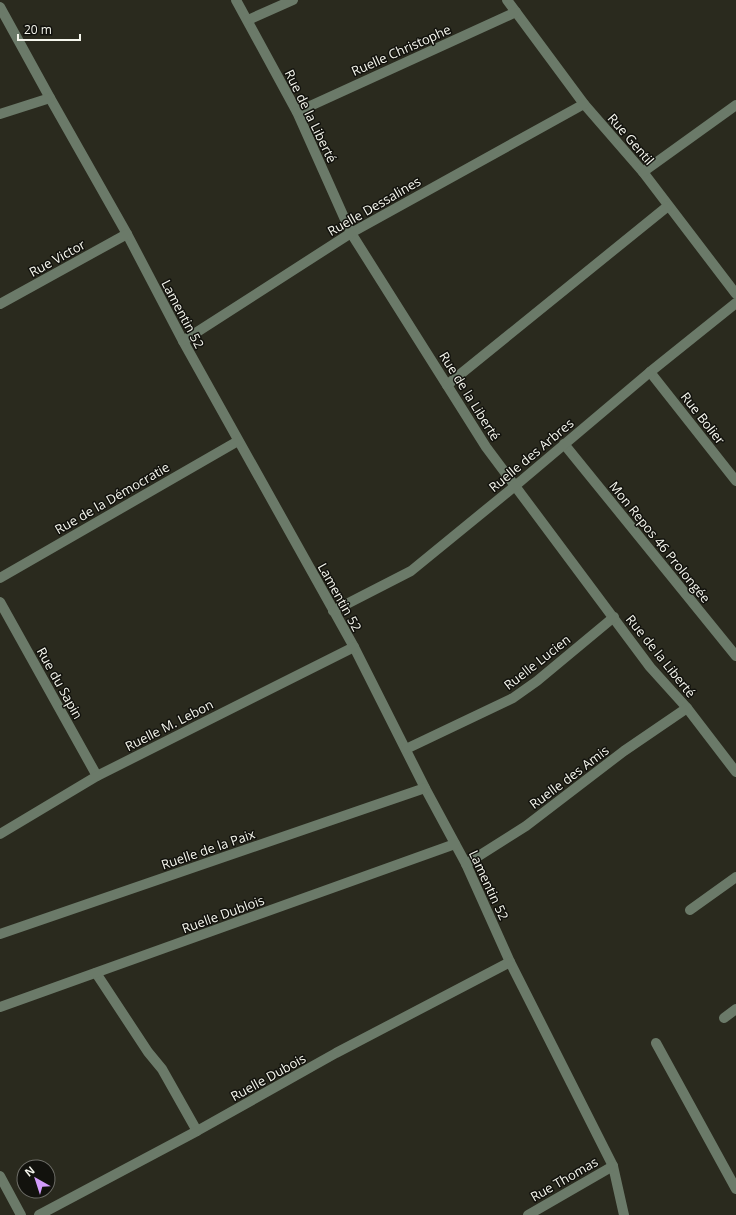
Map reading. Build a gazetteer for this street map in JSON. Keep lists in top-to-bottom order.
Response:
{
  "streets": {
    "street": [
      "Ruelle Christophe",
      "Rue de la Liberté",
      "Rue Gentil",
      "Ruelle Dessalines",
      "Rue Victor",
      "Lamentin 52",
      "Rue Bolier",
      "Ruelle des Arbres",
      "Rue de la Démocratie",
      "Mon Repos 46 Prolongée",
      "Ruelle Lucien",
      "Rue du Sapin",
      "Ruelle M. Lebon",
      "Ruelle des Amis",
      "Ruelle de la Paix",
      "Ruelle Dublois",
      "Ruelle Dubois",
      "Rue Thomas"
    ]
  },
  "crossings": [
    ["Ruelle Christophe", "Rue de la Liberté"],
    ["Ruelle Christophe", "Rue Gentil"],
    ["Rue de la Liberté", "Ruelle Dessalines"],
    ["Rue de la Liberté", "Ruelle des Arbres"],
    ["Rue de la Liberté", "Ruelle Lucien"],
    ["Rue de la Liberté", "Ruelle des Amis"],
    ["Rue Gentil", "Ruelle Dessalines"],
    ["Ruelle Dessalines", "Lamentin 52"],
    ["Rue Victor", "Lamentin 52"],
    ["Lamentin 52", "Ruelle des Arbres"],
    ["Lamentin 52", "Rue de la Démocratie"],
    ["Lamentin 52", "Ruelle Lucien"],
    ["Lamentin 52", "Ruelle M. Lebon"],
    ["Lamentin 52", "Ruelle des Amis"],
    ["Lamentin 52", "Ruelle de la Paix"],
    ["Lamentin 52", "Ruelle Dublois"],
    ["Lamentin 52", "Ruelle Dubois"],
    ["Lamentin 52", "Rue Thomas"],
    ["Rue Bolier", "Ruelle des Arbres"],
    ["Ruelle des Arbres", "Mon Repos 46 Prolongée"],
    ["Rue du Sapin", "Ruelle M. Lebon"]
  ],
  "scale_bar": "20 m",
  "north": "top left"
}
